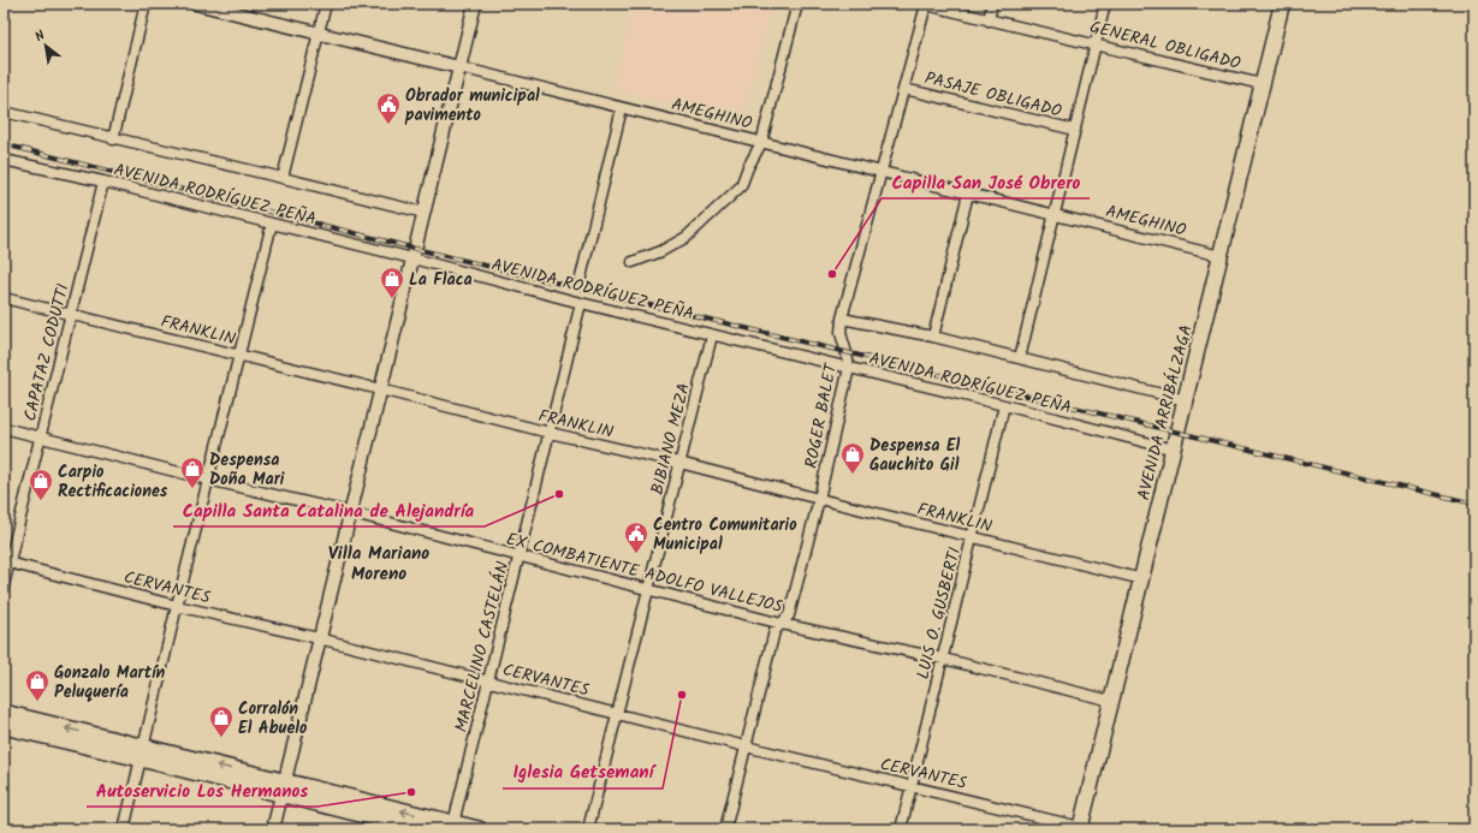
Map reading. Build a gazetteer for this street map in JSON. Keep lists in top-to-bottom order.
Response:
{
  "streets": {
    "main road": ["AVENIDA ARRIBÁLZAGA"],
    "street": [
      "GENERAL OBLIGADO",
      "PASAJE OBLIGADO",
      "AMEGHINO",
      "AVENIDA RODRÍGUEZ PEÑA",
      "FRANKLIN",
      "CAPATAZ CODUTTI",
      "ROGER BALET",
      "BIBIANO MEZA",
      "EX COMBATIENTE ADOLFO VALLEJOS",
      "CERVANTES",
      "LUIS O. GUSBERTI",
      "MARCELINO CASTELÁN"
    ]
  },
  "crossings": [
    ["GENERAL OBLIGADO", "AVENIDA ARRIBÁLZAGA"],
    ["GENERAL OBLIGADO", "ROGER BALET"],
    ["PASAJE OBLIGADO", "ROGER BALET"],
    ["AMEGHINO", "AVENIDA ARRIBÁLZAGA"],
    ["AMEGHINO", "ROGER BALET"],
    ["AVENIDA RODRÍGUEZ PEÑA", "CAPATAZ CODUTTI"],
    ["AVENIDA RODRÍGUEZ PEÑA", "AVENIDA ARRIBÁLZAGA"],
    ["AVENIDA RODRÍGUEZ PEÑA", "ROGER BALET"],
    ["AVENIDA RODRÍGUEZ PEÑA", "BIBIANO MEZA"],
    ["AVENIDA RODRÍGUEZ PEÑA", "LUIS O. GUSBERTI"],
    ["AVENIDA RODRÍGUEZ PEÑA", "MARCELINO CASTELÁN"],
    ["FRANKLIN", "CAPATAZ CODUTTI"],
    ["FRANKLIN", "AVENIDA ARRIBÁLZAGA"],
    ["FRANKLIN", "ROGER BALET"],
    ["FRANKLIN", "BIBIANO MEZA"],
    ["FRANKLIN", "LUIS O. GUSBERTI"],
    ["FRANKLIN", "MARCELINO CASTELÁN"],
    ["CAPATAZ CODUTTI", "EX COMBATIENTE ADOLFO VALLEJOS"],
    ["CAPATAZ CODUTTI", "CERVANTES"],
    ["AVENIDA ARRIBÁLZAGA", "EX COMBATIENTE ADOLFO VALLEJOS"],
    ["AVENIDA ARRIBÁLZAGA", "CERVANTES"],
    ["ROGER BALET", "EX COMBATIENTE ADOLFO VALLEJOS"],
    ["ROGER BALET", "CERVANTES"],
    ["BIBIANO MEZA", "EX COMBATIENTE ADOLFO VALLEJOS"],
    ["BIBIANO MEZA", "CERVANTES"],
    ["EX COMBATIENTE ADOLFO VALLEJOS", "LUIS O. GUSBERTI"],
    ["EX COMBATIENTE ADOLFO VALLEJOS", "MARCELINO CASTELÁN"],
    ["CERVANTES", "LUIS O. GUSBERTI"],
    ["CERVANTES", "MARCELINO CASTELÁN"]
  ],
  "districts": ["Villa Mariano Moreno"],
  "places": {
    "public building": ["Obrador municipal pavimento", "Centro Comunitario Municipal"],
    "other": [
      "Capilla San José Obrero",
      "Capilla Santa Catalina de Alejandría",
      "Iglesia Getsemaní",
      "Autoservicio Los Hermanos"
    ],
    "shop": [
      "La Flaca",
      "Despensa El Gauchito Gil",
      "Despensa Doña Mari",
      "Carpio Rectificaciones",
      "Gonzalo Martín Peluquería",
      "Corralón El Abuelo"
    ]
  },
  "north": "top left"
}
